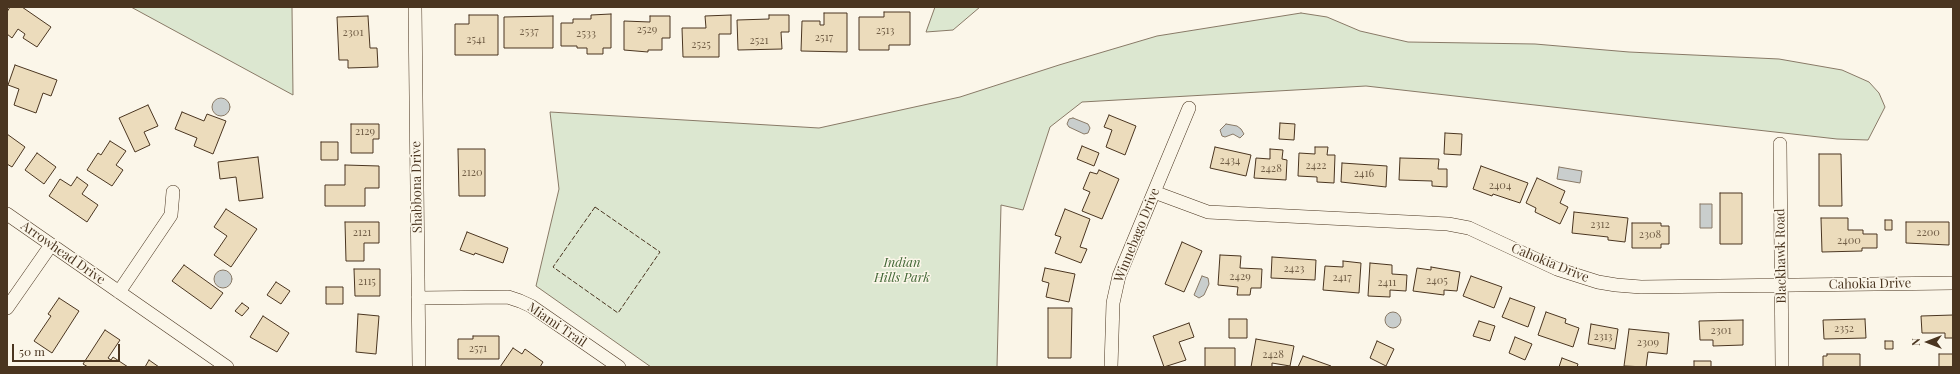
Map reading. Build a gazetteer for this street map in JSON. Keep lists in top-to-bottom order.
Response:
{
  "streets": {
    "street": [
      "Shabbona Drive",
      "Winnebago Drive",
      "Arrowhead Drive",
      "Blackhawk Road",
      "Cahokia Drive",
      "Miami Trail"
    ]
  },
  "crossings": [
    ["Shabbona Drive", "Miami Trail"],
    ["Winnebago Drive", "Cahokia Drive"],
    ["Blackhawk Road", "Cahokia Drive"]
  ],
  "parks": ["Indian Hills Park"],
  "house_numbers": [
    "2529",
    "2513",
    "2537",
    "2301",
    "2533",
    "2517",
    "2541",
    "2521",
    "2525",
    "2129",
    "2434",
    "2422",
    "2428",
    "2120",
    "2416",
    "2404",
    "2312",
    "2121",
    "2200",
    "2308",
    "2400",
    "2423",
    "2429",
    "2417",
    "2405",
    "2115",
    "2411",
    "2352",
    "2301",
    "2313",
    "2309",
    "2571",
    "2428"
  ],
  "scale_bar": "50 m",
  "north": "left"
}
